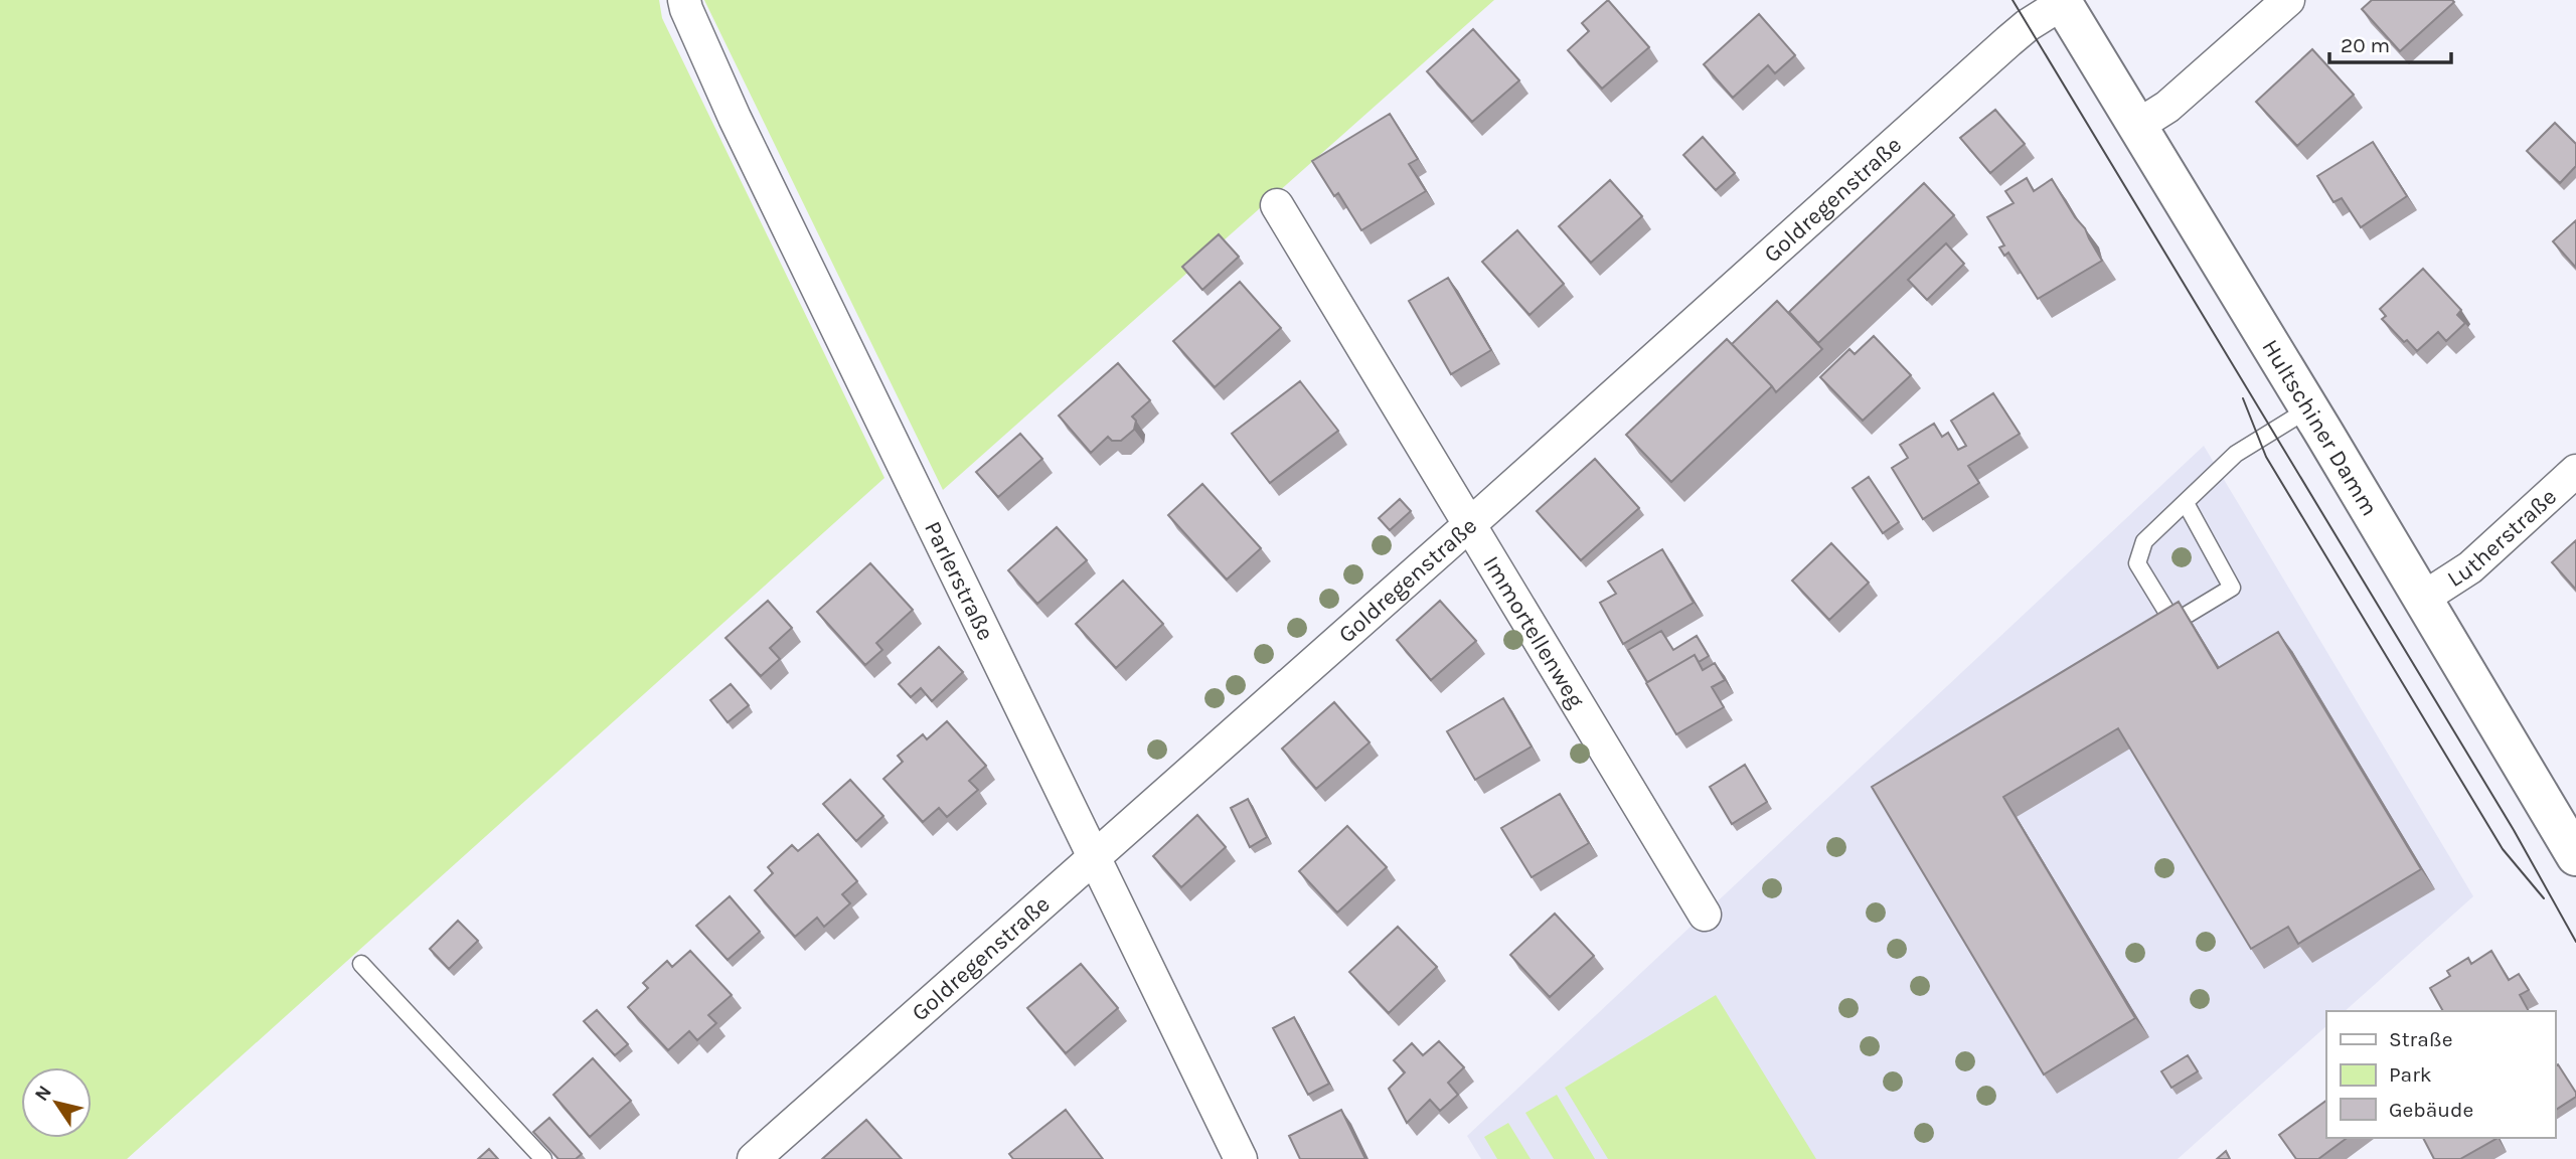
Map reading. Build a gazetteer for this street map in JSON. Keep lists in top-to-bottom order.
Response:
{
  "streets": {
    "main road": ["Hultschiner Damm"],
    "street": [
      "Goldregenstraße",
      "Lutherstraße",
      "Parlerstraße",
      "Immortellenweg"
    ]
  },
  "crossings": [
    ["Goldregenstraße", "Hultschiner Damm"],
    ["Goldregenstraße", "Parlerstraße"],
    ["Goldregenstraße", "Immortellenweg"],
    ["Hultschiner Damm", "Lutherstraße"]
  ],
  "legend": ["Straße", "Park", "Gebäude"],
  "scale_bar": "20 m",
  "north": "top left"
}
